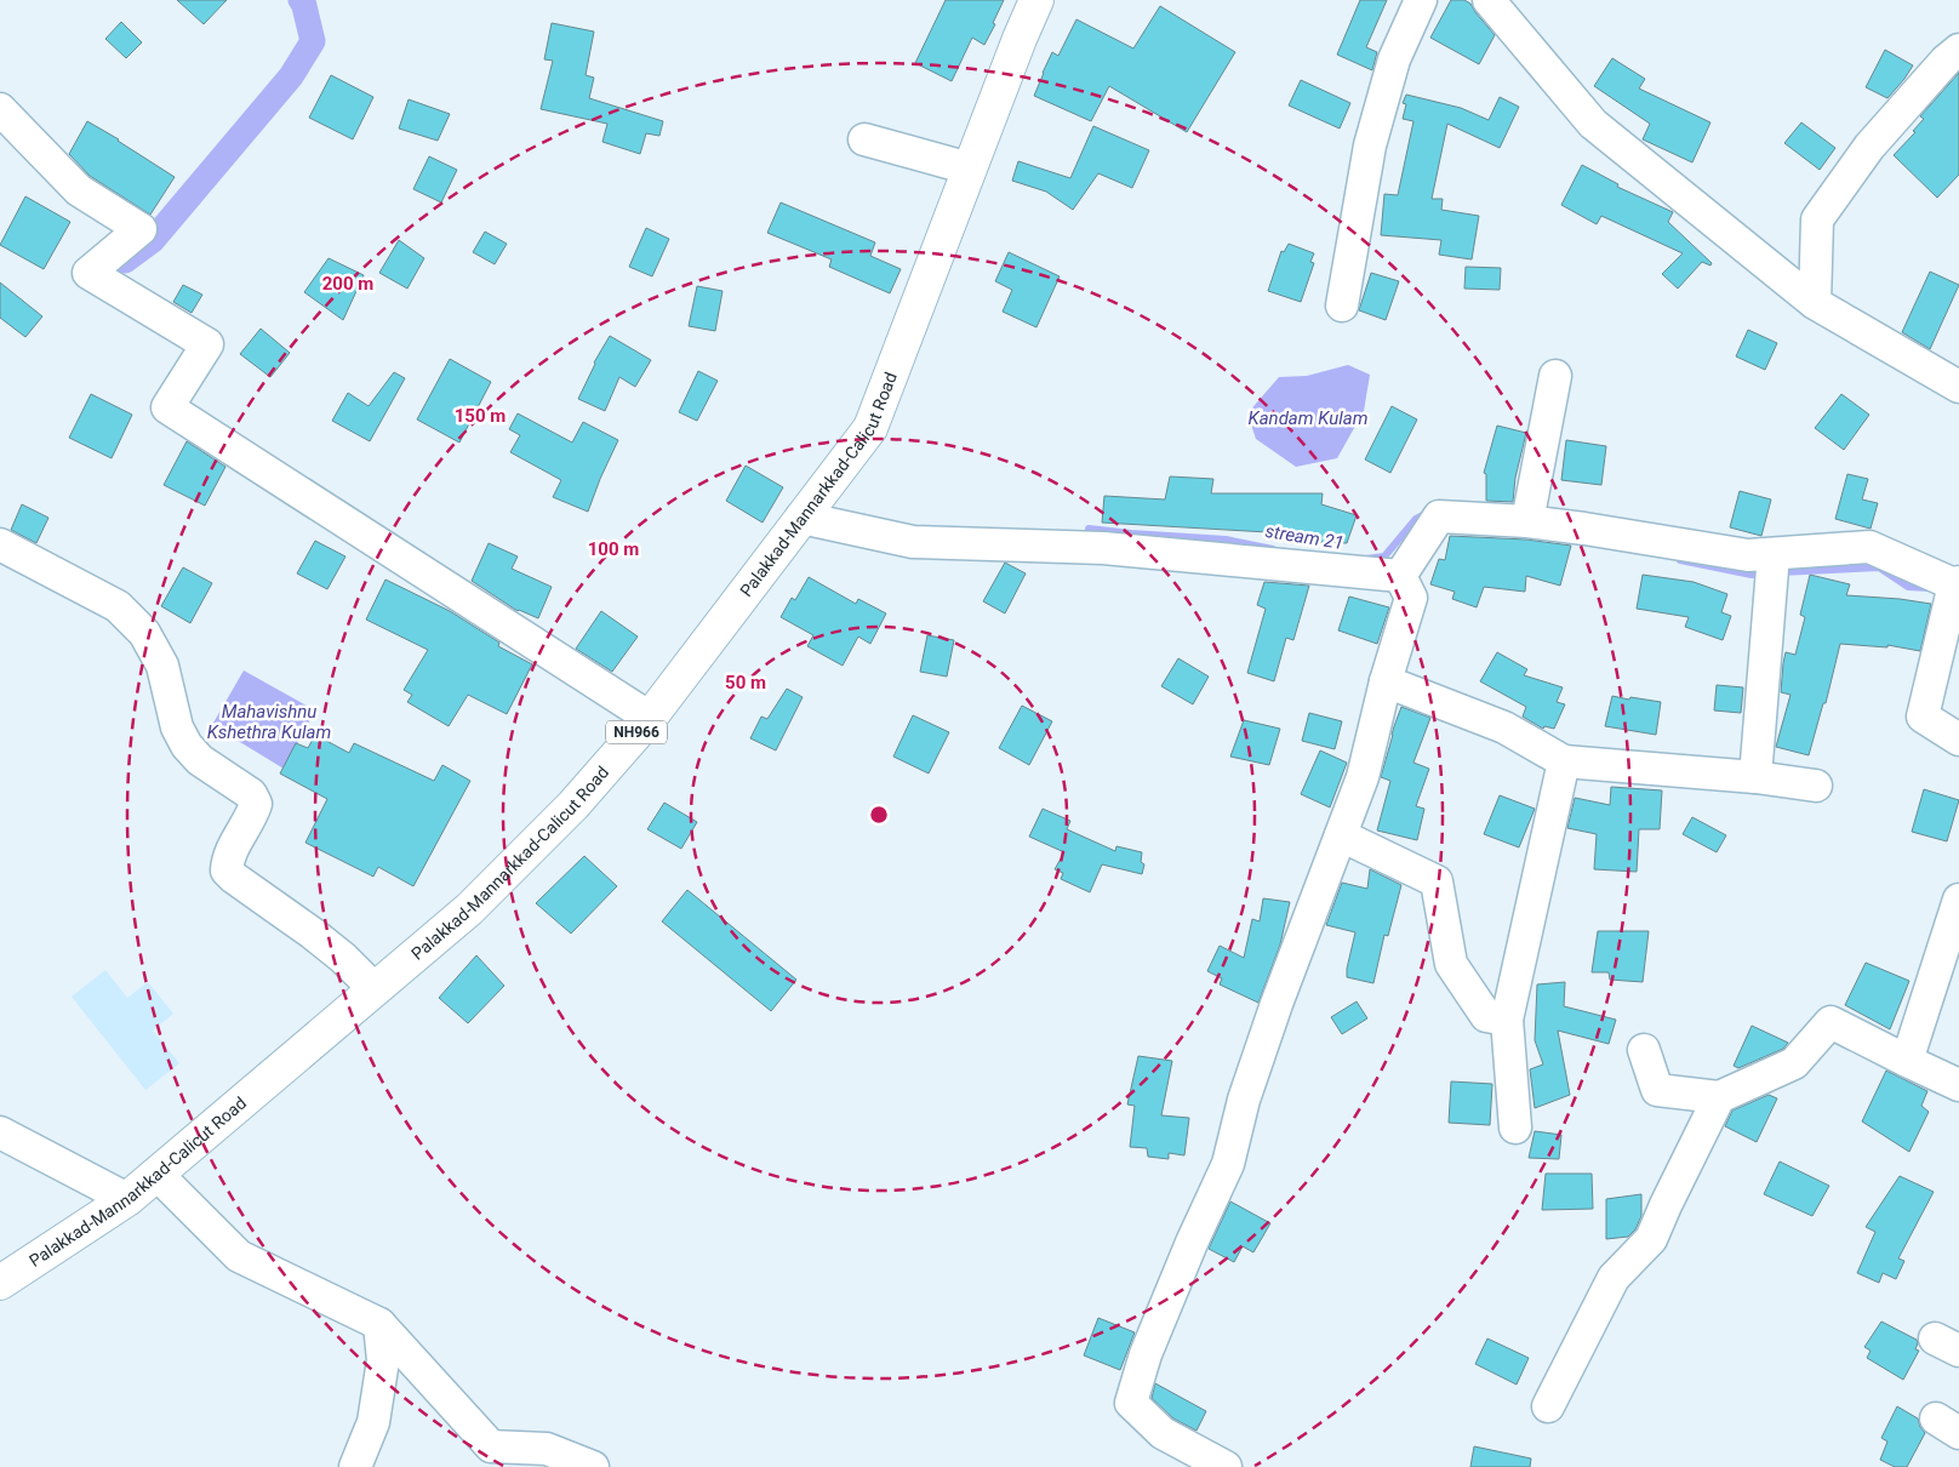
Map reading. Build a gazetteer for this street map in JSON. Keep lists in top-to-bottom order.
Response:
{
  "streets": {
    "highway": ["Palakkad-Mannarkkad-Calicut Road", "NH966"]
  },
  "water": ["Kandam Kulam", "stream 21", "Mahavishnu Kshethra Kulam"],
  "rings": [
    "200 m",
    "150 m",
    "100 m",
    "50 m"
  ]
}
